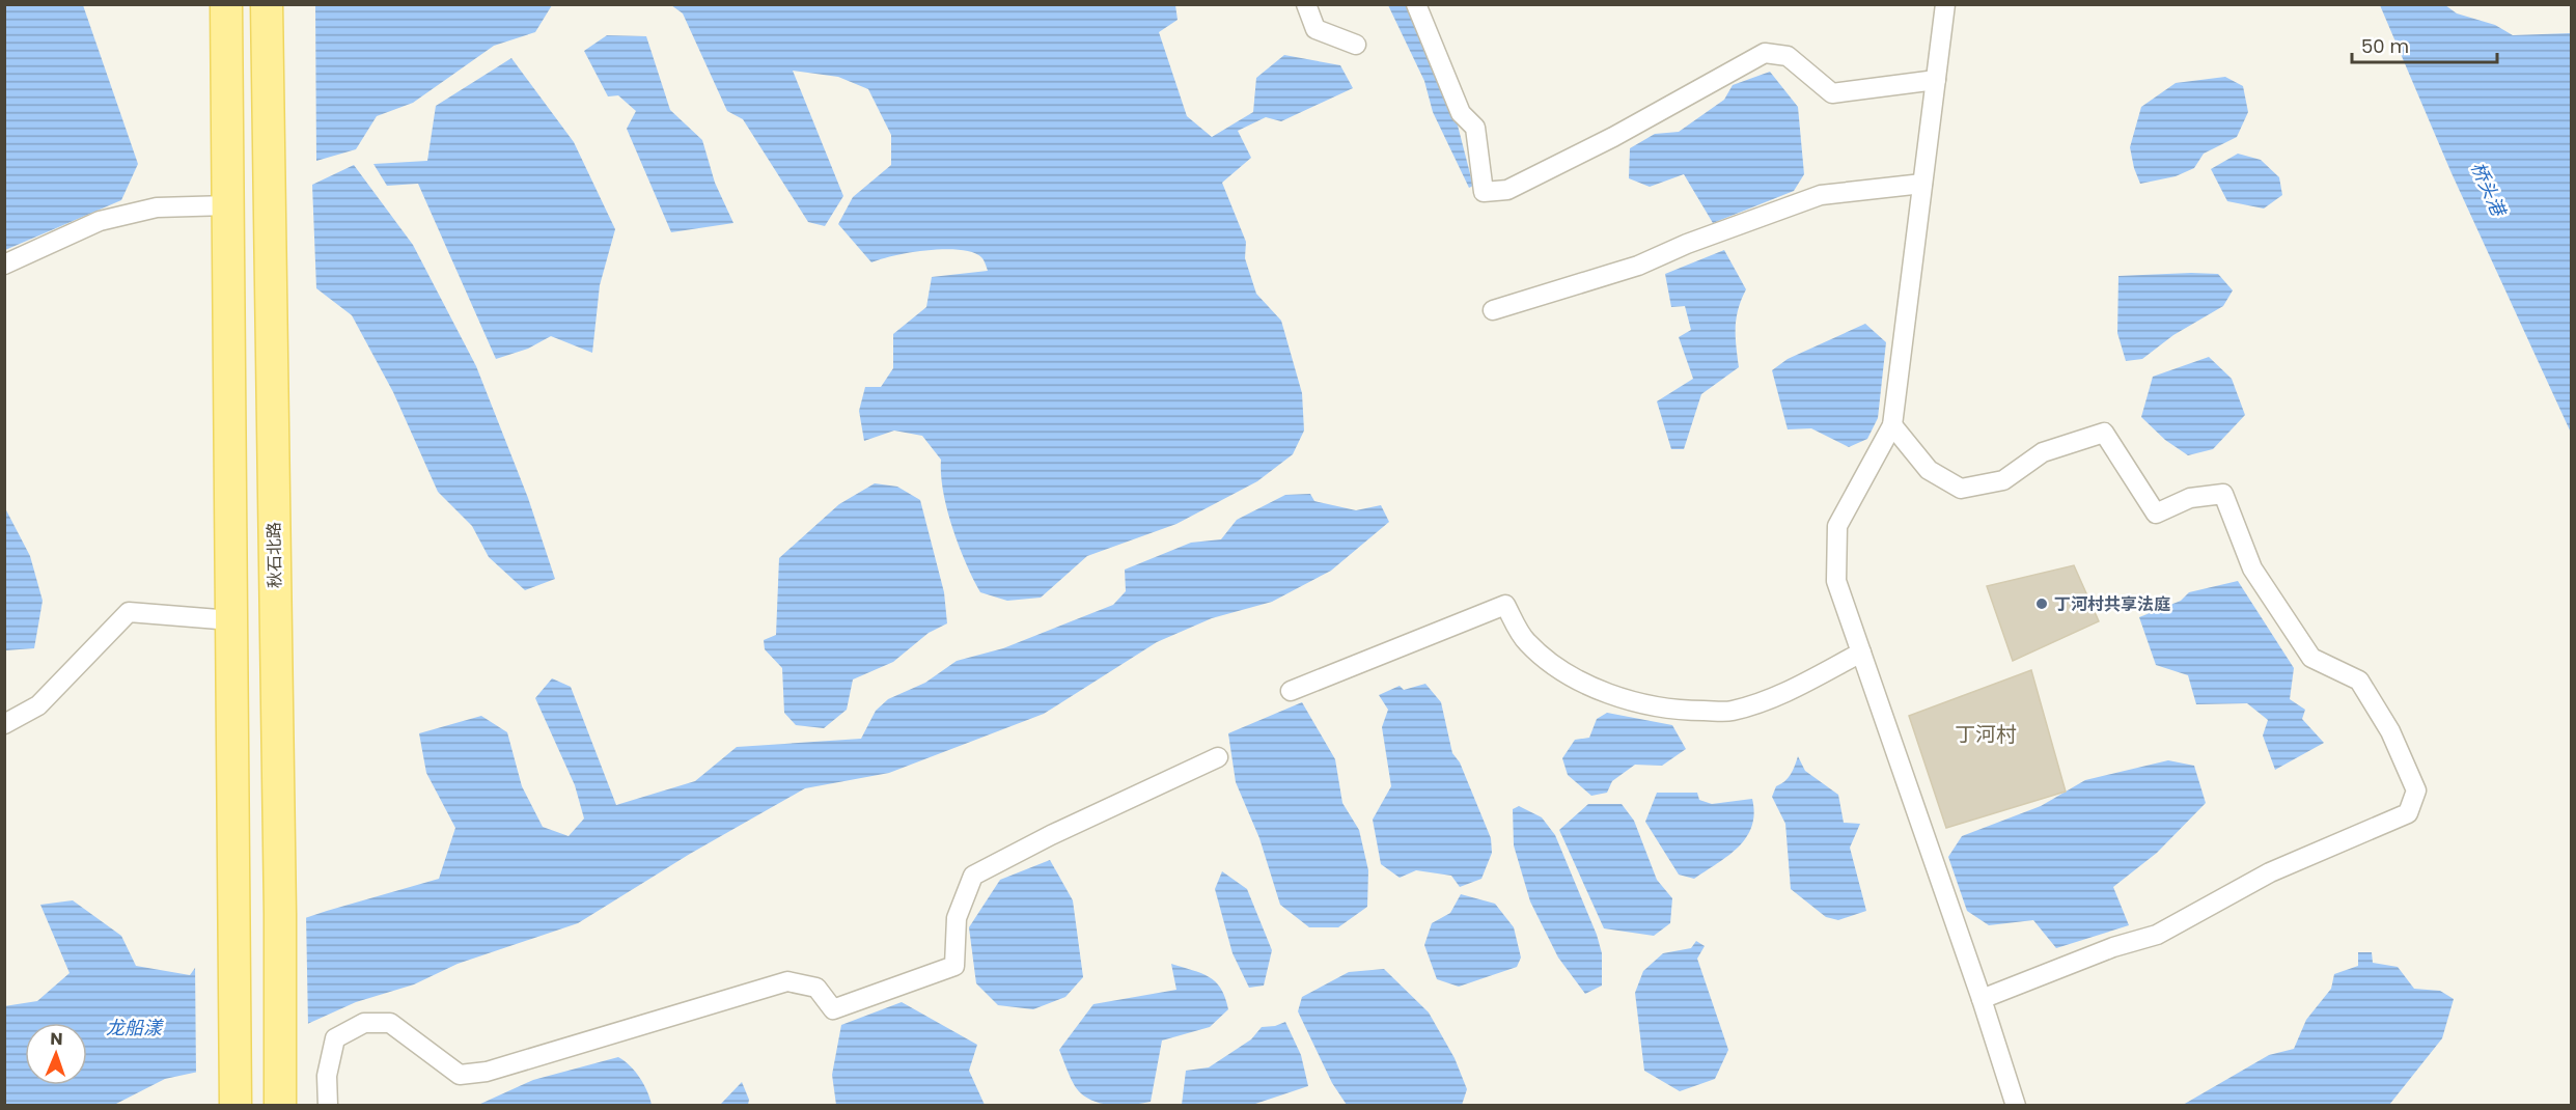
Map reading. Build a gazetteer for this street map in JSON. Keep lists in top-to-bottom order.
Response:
{
  "streets": {
    "main road": ["秋石北路"]
  },
  "districts": ["丁河村"],
  "water": ["桥头港", "龙船漾"],
  "places": ["丁河村共享法庭"],
  "scale_bar": "50 m",
  "north": "top"
}
